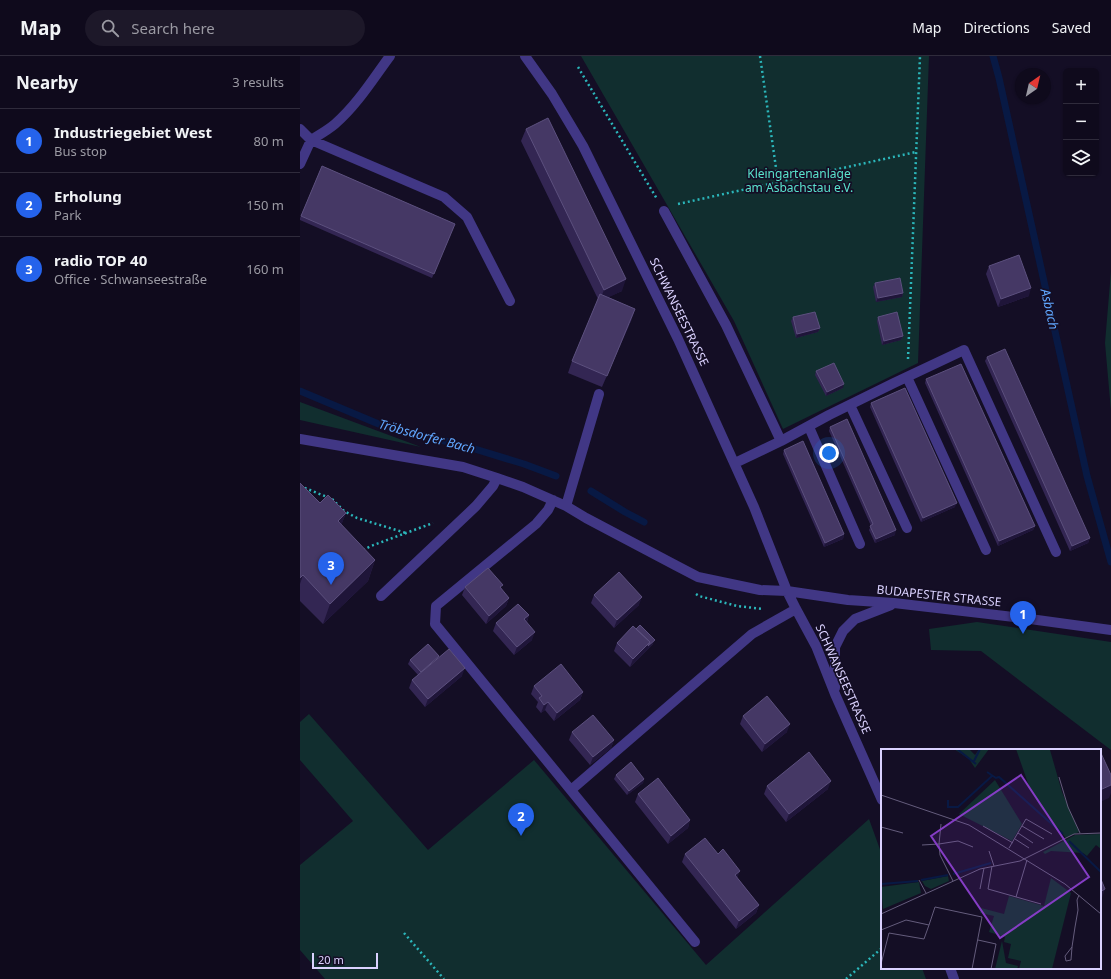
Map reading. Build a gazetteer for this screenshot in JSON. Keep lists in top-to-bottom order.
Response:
{
  "streets": {
    "street": ["SCHWANSEESTRASSE", "BUDAPESTER STRASSE"]
  },
  "crossings": [
    ["SCHWANSEESTRASSE", "BUDAPESTER STRASSE"]
  ],
  "water": ["Asbach", "Tröbsdorfer Bach"],
  "parks": ["Kleingartenanlage am Asbachstau e.V."],
  "scale_bar": "20 m",
  "north": "top right",
  "page": {
    "header": "Map",
    "search": "Search here",
    "nav": ["Map", "Directions", "Saved"],
    "heading": ["Nearby", "3 results"],
    "map_buttons": ["+", "−"],
    "list": [
      {
        "mark": "1",
        "name": "Industriegebiet West",
        "note": "Bus stop",
        "value": "80 m"
      },
      {
        "mark": "2",
        "name": "Erholung",
        "note": "Park",
        "value": "150 m"
      },
      {
        "mark": "3",
        "name": "radio TOP 40",
        "note": "Office · Schwanseestraße",
        "value": "160 m"
      }
    ],
    "pins": ["3", "1", "2"],
    "scale": "20 m"
  }
}
